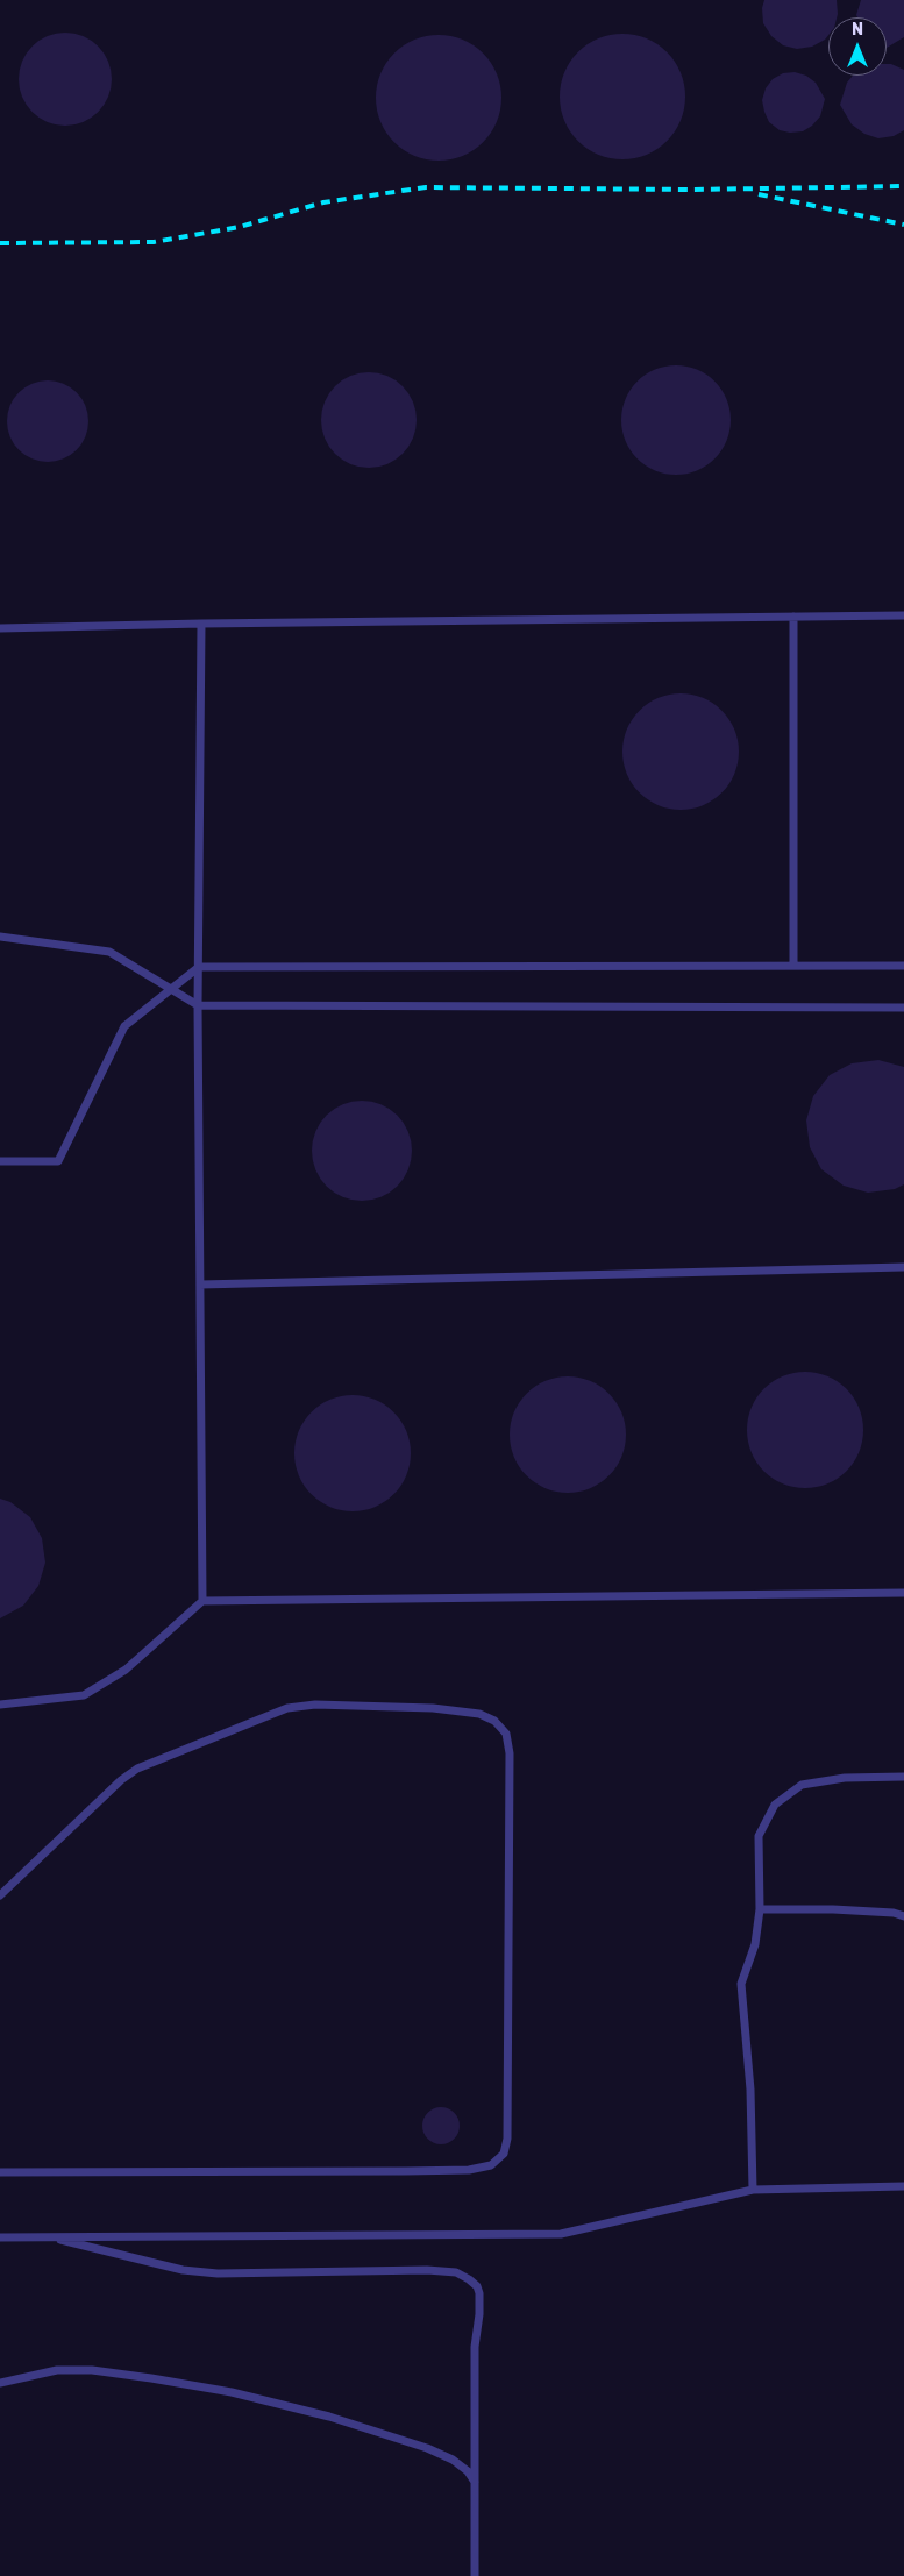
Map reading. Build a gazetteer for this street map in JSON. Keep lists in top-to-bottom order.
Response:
{
  "north": "top"
}
